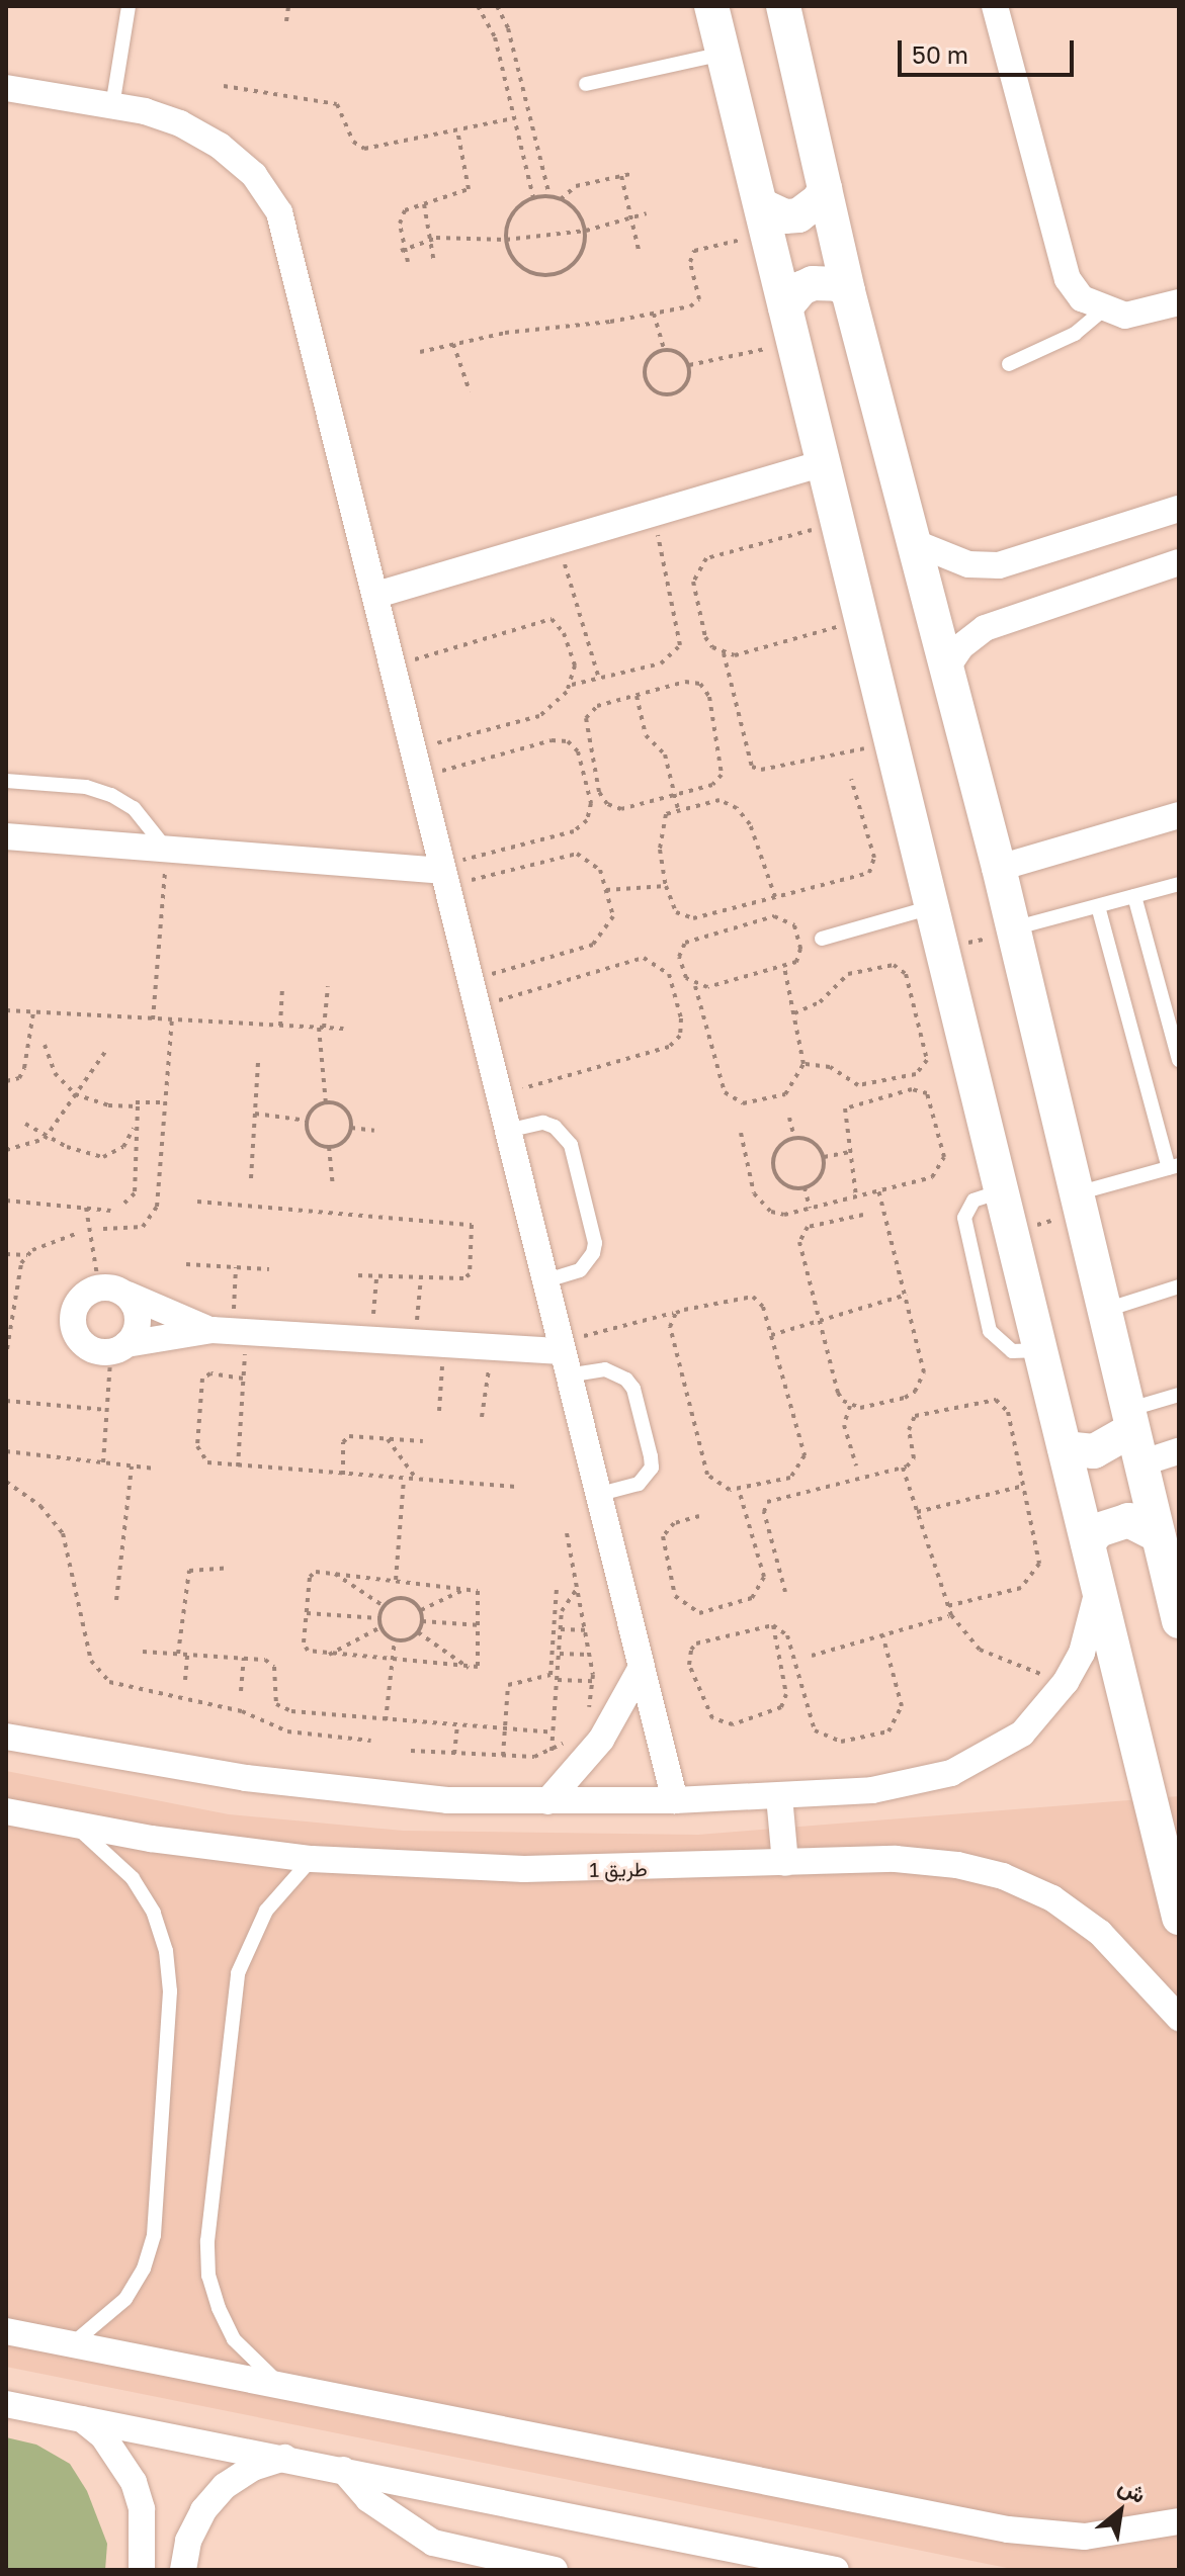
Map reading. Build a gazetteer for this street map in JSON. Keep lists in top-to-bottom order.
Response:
{
  "streets": {
    "street": ["طريق 1"]
  },
  "scale_bar": "50 m",
  "north": "top right"
}
